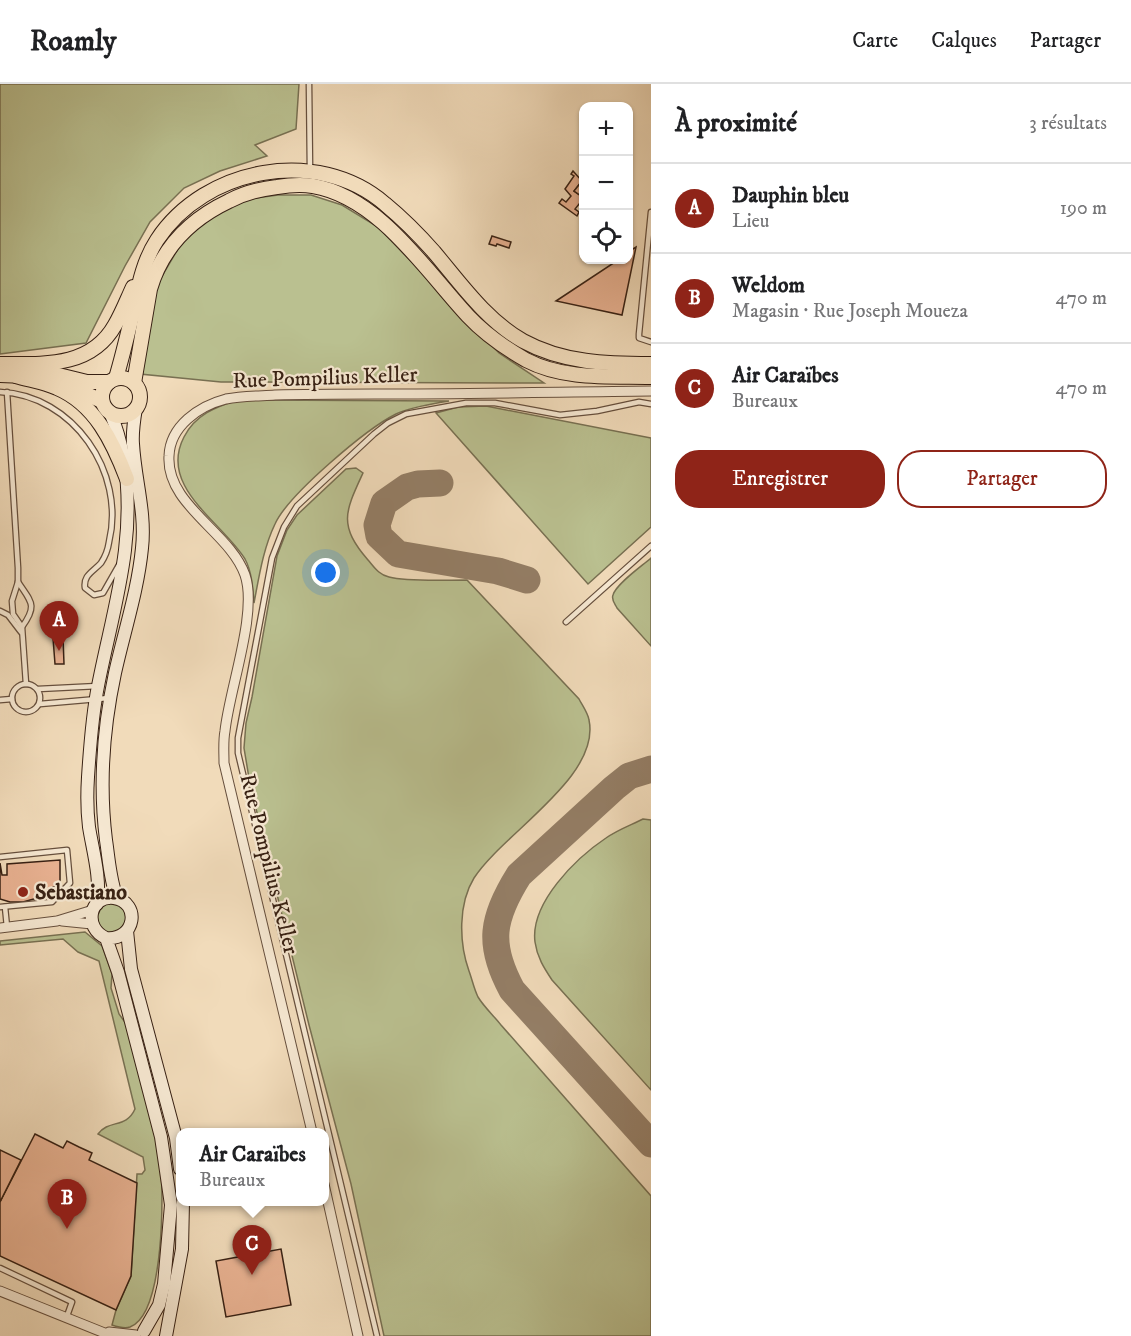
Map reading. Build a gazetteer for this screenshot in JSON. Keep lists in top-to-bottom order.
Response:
{
  "streets": {
    "street": ["Rue Pompilius Keller"]
  },
  "places": ["Sebastiano"],
  "page": {
    "header": "Roamly",
    "nav": ["Carte", "Calques", "Partager"],
    "heading": ["À proximité", "3 résultats"],
    "map_buttons": ["+", "−"],
    "list": [
      {
        "mark": "A",
        "name": "Dauphin bleu",
        "note": "Lieu",
        "value": "190 m"
      },
      {
        "mark": "B",
        "name": "Weldom",
        "note": "Magasin · Rue Joseph Moueza",
        "value": "470 m"
      },
      {
        "mark": "C",
        "name": "Air Caraïbes",
        "note": "Bureaux",
        "value": "470 m"
      }
    ],
    "buttons": ["Enregistrer", "Partager"],
    "pins": ["A", "B", "C"],
    "popup": ["Air Caraïbes", "Bureaux"]
  }
}
